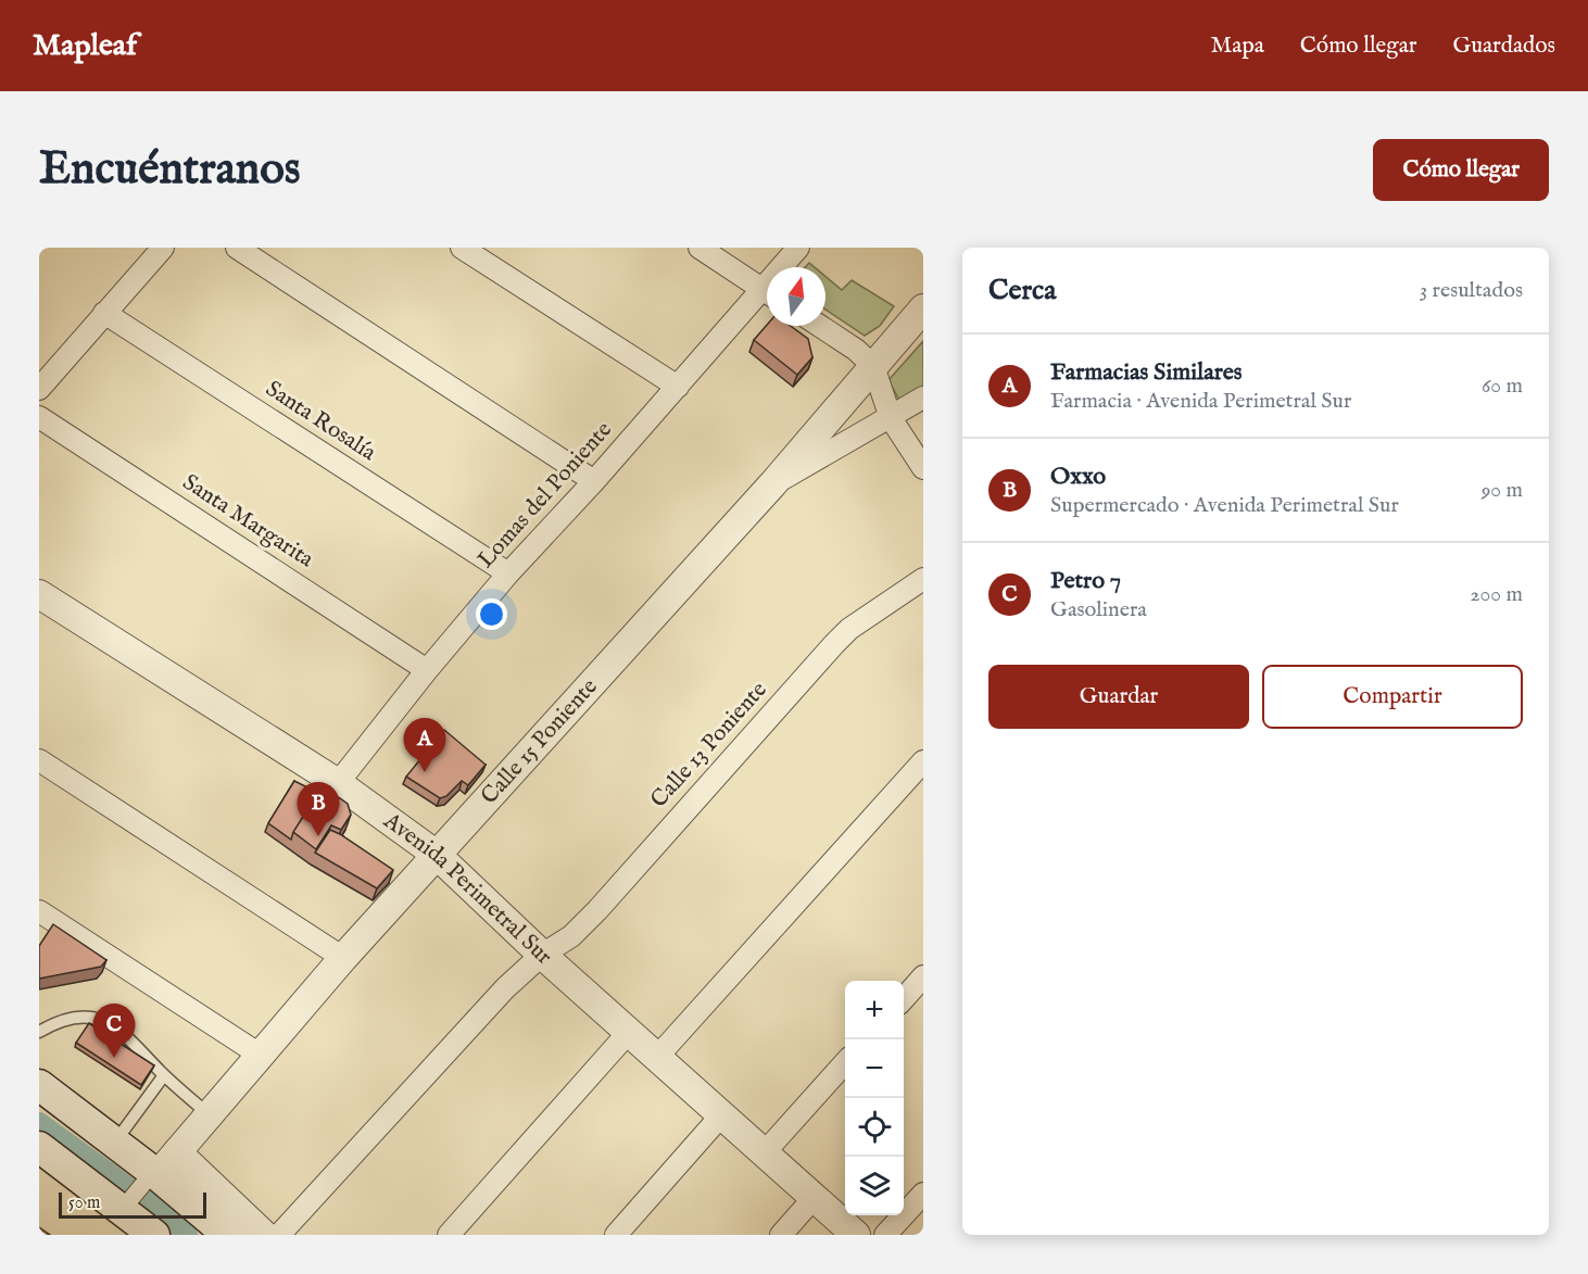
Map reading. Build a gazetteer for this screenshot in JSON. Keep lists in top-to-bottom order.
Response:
{
  "streets": {
    "street": [
      "Santa Rosalía",
      "Lomas del Poniente",
      "Santa Margarita",
      "Calle 15 Poniente",
      "Calle 13 Poniente",
      "Avenida Perimetral Sur"
    ]
  },
  "crossings": [
    ["Santa Rosalía", "Lomas del Poniente"],
    ["Lomas del Poniente", "Santa Margarita"],
    ["Lomas del Poniente", "Avenida Perimetral Sur"],
    ["Calle 15 Poniente", "Avenida Perimetral Sur"],
    ["Calle 13 Poniente", "Avenida Perimetral Sur"]
  ],
  "scale_bar": "50 m",
  "north": "top",
  "page": {
    "header": "Mapleaf",
    "nav": ["Mapa", "Cómo llegar", "Guardados"],
    "buttons": [
      "Cómo llegar",
      ["Guardar", "Compartir"]
    ],
    "title": "Encuéntranos",
    "heading": ["Cerca", "3 resultados"],
    "list": [
      {
        "mark": "A",
        "name": "Farmacias Similares",
        "note": "Farmacia · Avenida Perimetral Sur",
        "value": "60 m"
      },
      {
        "mark": "B",
        "name": "Oxxo",
        "note": "Supermercado · Avenida Perimetral Sur",
        "value": "90 m"
      },
      {
        "mark": "C",
        "name": "Petro 7",
        "note": "Gasolinera",
        "value": "200 m"
      }
    ],
    "pins": ["A", "B", "C"],
    "map_buttons": ["+", "−"],
    "scale": "50 m"
  }
}
